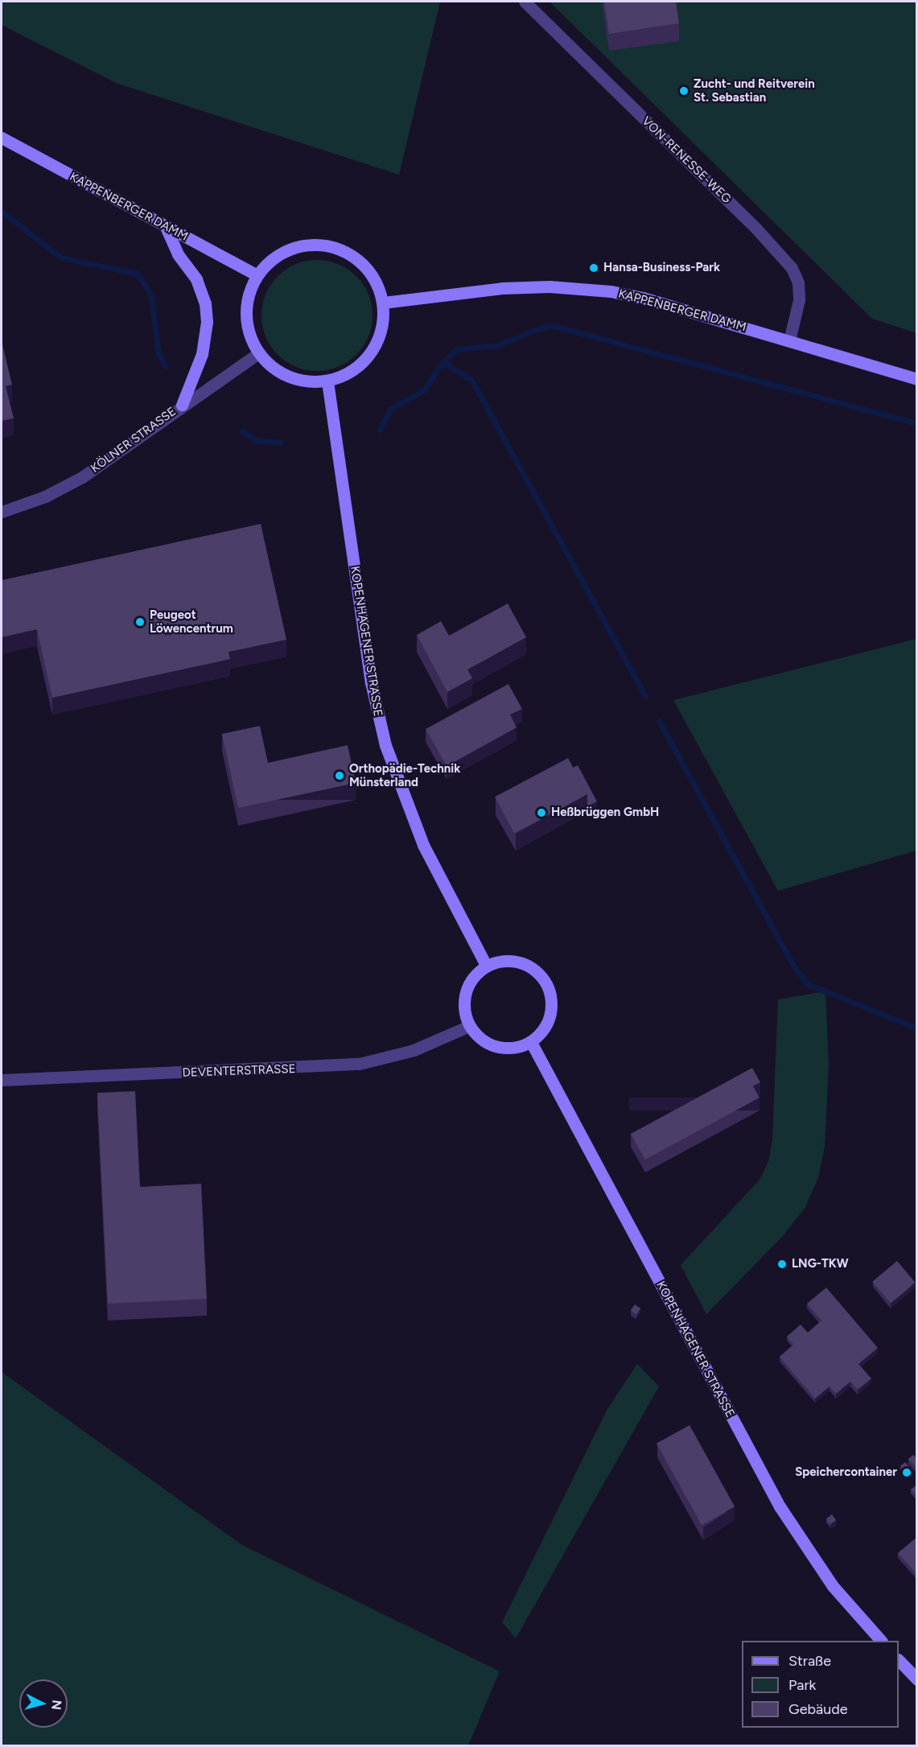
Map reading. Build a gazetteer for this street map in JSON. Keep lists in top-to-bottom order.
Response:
{
  "streets": {
    "main road": ["KAPPENBERGER DAMM", "KOPENHAGENER STRASSE"],
    "street": ["VON-RENESSE-WEG", "KÖLNER STRASSE", "DEVENTERSTRASSE"]
  },
  "crossings": [
    ["VON-RENESSE-WEG", "KAPPENBERGER DAMM"],
    ["KAPPENBERGER DAMM", "KÖLNER STRASSE"],
    ["KAPPENBERGER DAMM", "KOPENHAGENER STRASSE"],
    ["KÖLNER STRASSE", "KOPENHAGENER STRASSE"],
    ["KOPENHAGENER STRASSE", "DEVENTERSTRASSE"]
  ],
  "places": [
    "Zucht- und Reitverein St. Sebastian",
    "Hansa-Business-Park",
    "Peugeot Löwencentrum",
    "Orthopädie-Technik Münsterland",
    "Heßbrüggen GmbH",
    "LNG-TKW",
    "Speichercontainer"
  ],
  "legend": ["Straße", "Park", "Gebäude"],
  "north": "right"
}
